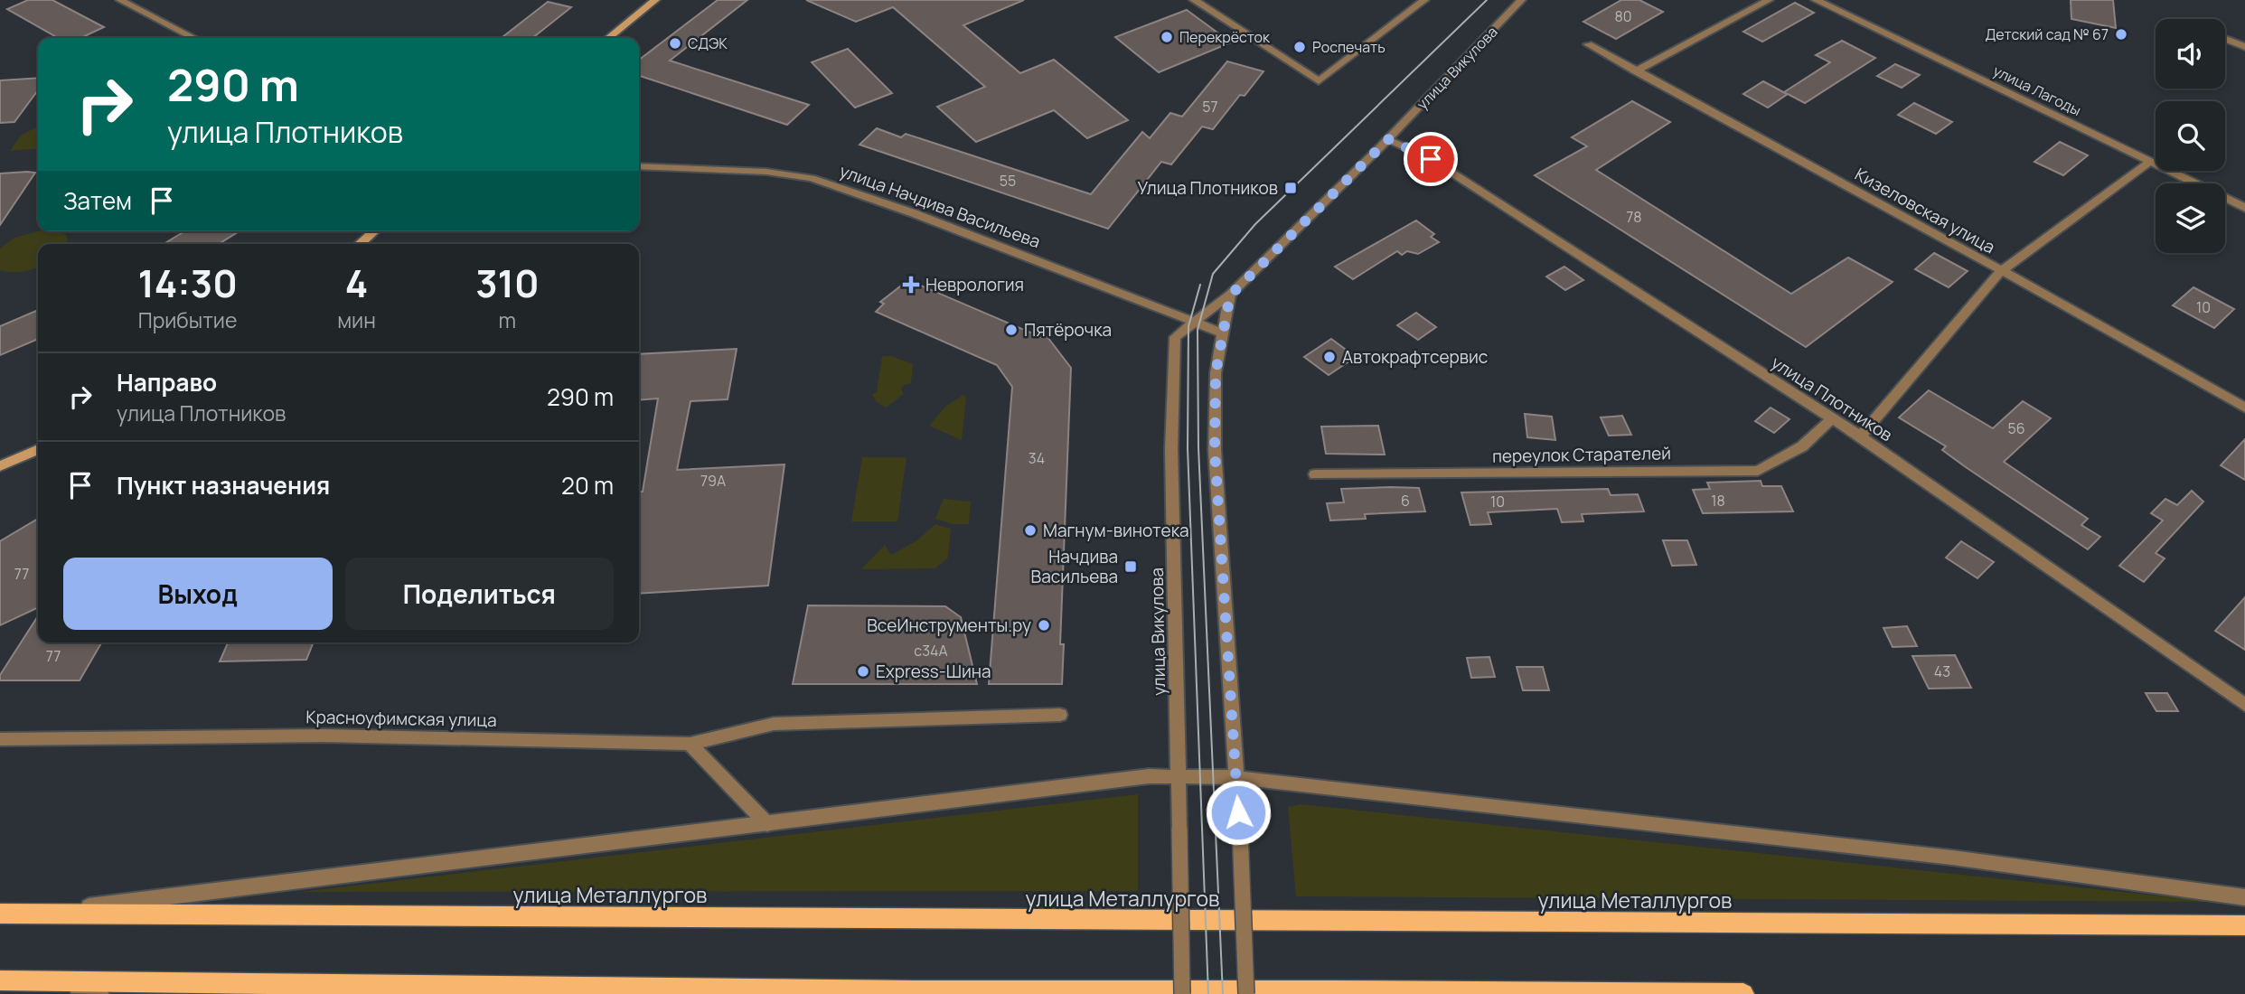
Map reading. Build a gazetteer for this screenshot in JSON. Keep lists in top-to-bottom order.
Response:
{
  "streets": {
    "main road": ["улица Металлургов"],
    "street": [
      "улица Викулова",
      "улица Лагоды",
      "улица Начдива Васильева",
      "Кизеловская улица",
      "улица Плотников",
      "переулок Старателей",
      "Красноуфимская улица"
    ]
  },
  "crossings": [
    ["улица Викулова", "улица Начдива Васильева"],
    ["улица Викулова", "улица Плотников"],
    ["улица Плотников", "переулок Старателей"]
  ],
  "places": {
    "other": [
      "Детский сад № 67",
      "Перекрёсток",
      "СДЭК",
      "Роспечать",
      "Пятёрочка",
      "Автокрафтсервис",
      "Магнум-винотека",
      "ВсеИнструменты.ру",
      "Express-Шина"
    ],
    "transit": ["Улица Плотников", "Начдива Васильева"],
    "health": ["Неврология"]
  },
  "house_numbers": [
    "80",
    "57",
    "55",
    "78",
    "10",
    "56",
    "34",
    "79А",
    "6",
    "18",
    "10",
    "77",
    "с34А",
    "77",
    "43"
  ],
  "page": {
    "turn": ["290 m", "улица Плотников"],
    "then": "Затем",
    "eta": [
      "14:30",
      "Прибытие",
      "4",
      "мин",
      "310",
      "m"
    ],
    "list": [
      {
        "name": "Направо",
        "note": "улица Плотников",
        "value": "290 m"
      },
      {
        "name": "Пункт назначения",
        "value": "20 m"
      }
    ],
    "buttons": ["Выход", "Поделиться"]
  }
}
